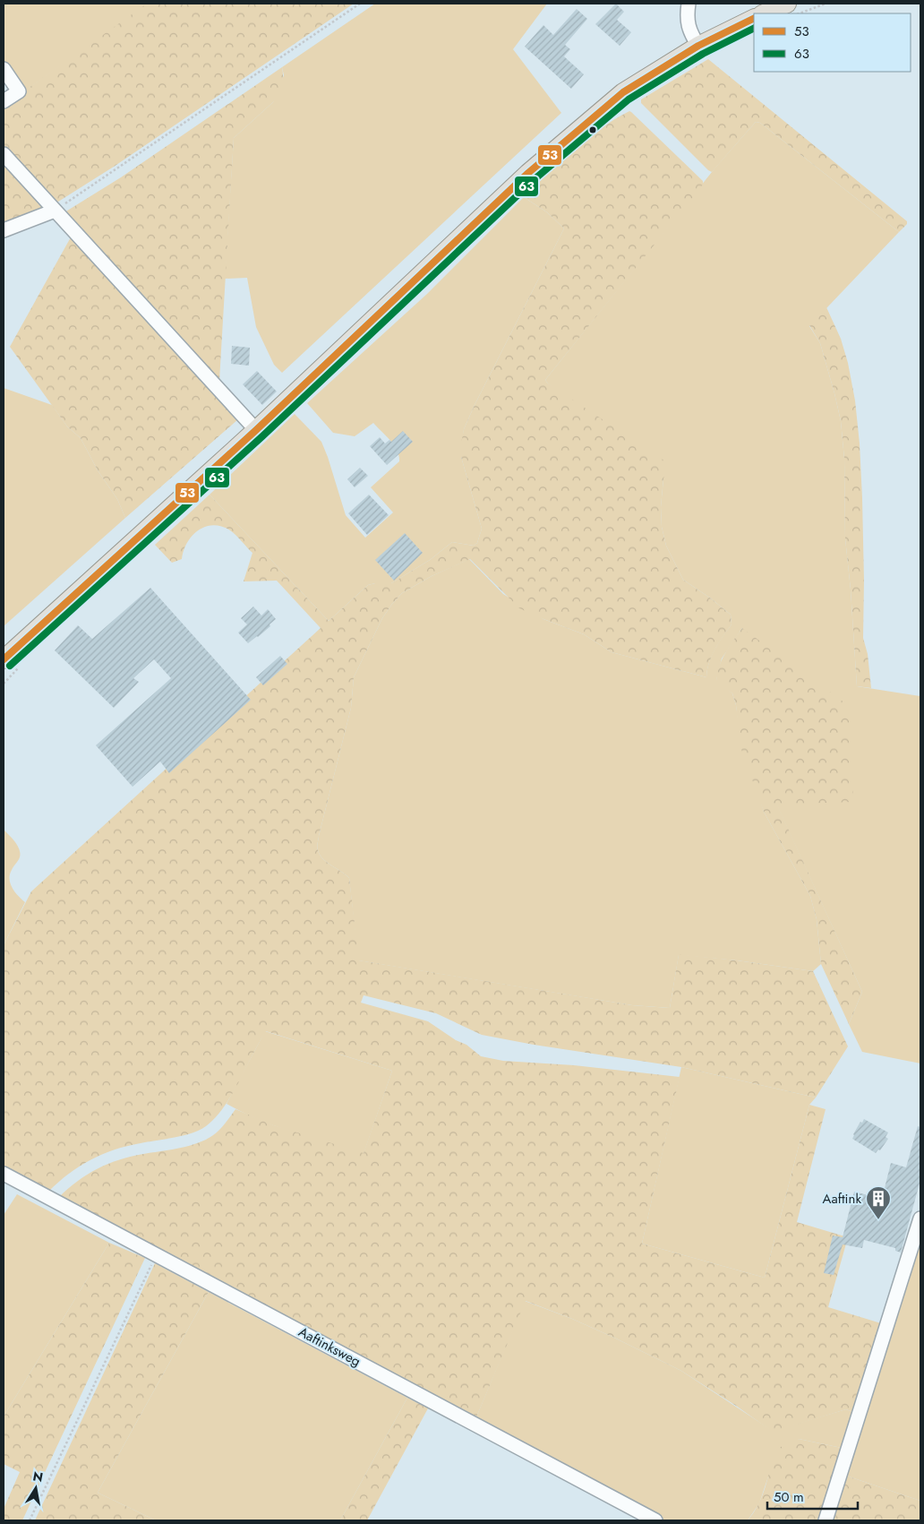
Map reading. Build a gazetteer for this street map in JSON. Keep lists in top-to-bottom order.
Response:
{
  "streets": {
    "street": ["Aaftinksweg"]
  },
  "places": {
    "building": ["Aaftink"]
  },
  "lines": ["transit line 53", "transit line 63"],
  "legend": ["53", "63"],
  "scale_bar": "50 m",
  "north": "top"
}
